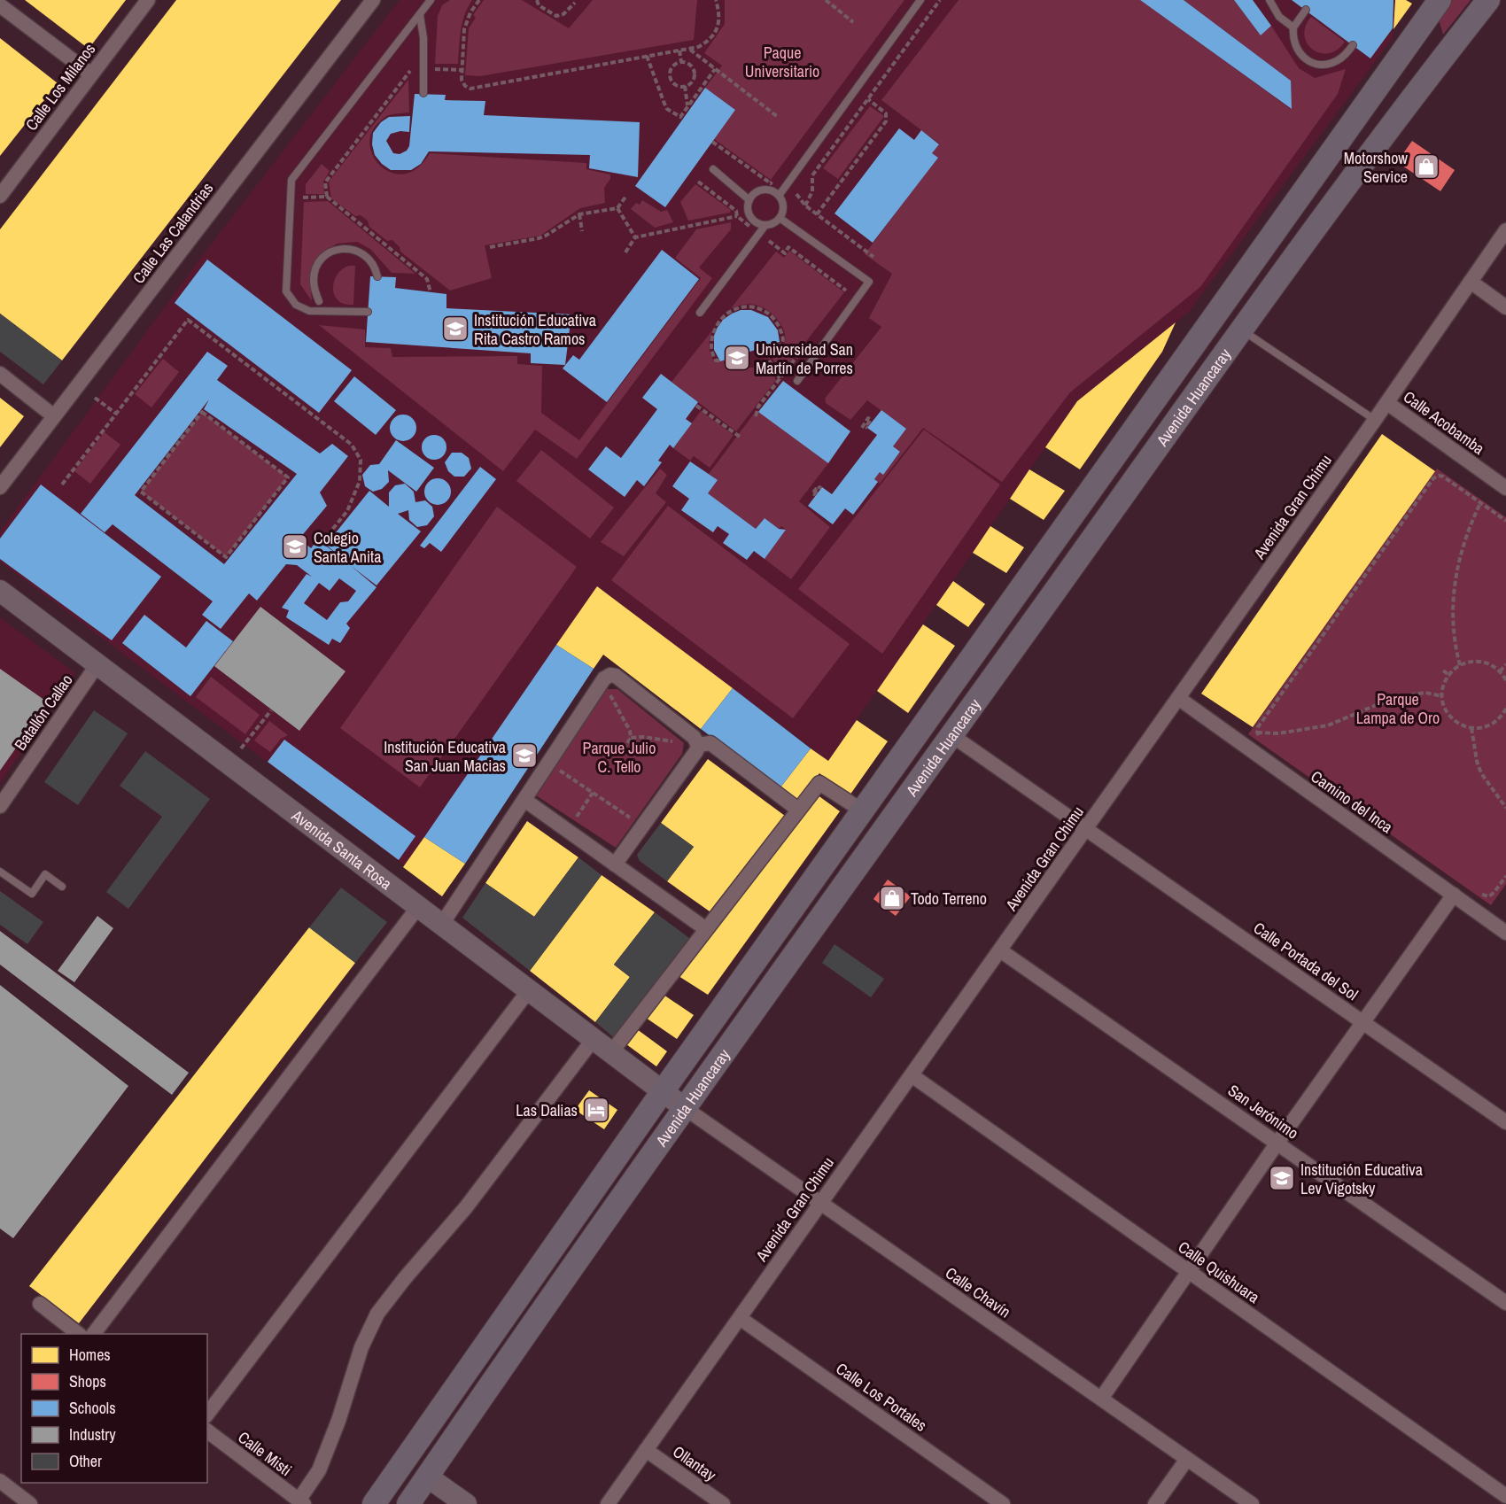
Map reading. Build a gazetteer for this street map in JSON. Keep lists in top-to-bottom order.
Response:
{
  "streets": {
    "main road": ["Avenida Huancaray"],
    "street": [
      "Calle Los Milanos",
      "Calle Las Calandrias",
      "Calle Acobamba",
      "Avenida Gran Chimu",
      "Batallón Callao",
      "Camino del Inca",
      "Avenida Santa Rosa",
      "Calle Portada del Sol",
      "San Jerónimo",
      "Calle Quishuara",
      "Calle Chavín",
      "Calle Los Portales",
      "Calle Misti",
      "Ollantay"
    ]
  },
  "crossings": [
    ["Avenida Huancaray", "Avenida Santa Rosa"],
    ["Avenida Huancaray", "Calle Portada del Sol"],
    ["Avenida Huancaray", "Calle Chavín"],
    ["Calle Acobamba", "Avenida Gran Chimu"],
    ["Avenida Gran Chimu", "Camino del Inca"],
    ["Avenida Gran Chimu", "Calle Portada del Sol"],
    ["Avenida Gran Chimu", "San Jerónimo"],
    ["Avenida Gran Chimu", "Calle Quishuara"],
    ["Avenida Gran Chimu", "Calle Chavín"],
    ["Avenida Gran Chimu", "Calle Los Portales"],
    ["Avenida Gran Chimu", "Ollantay"],
    ["Batallón Callao", "Avenida Santa Rosa"],
    ["Avenida Santa Rosa", "Calle Chavín"]
  ],
  "parks": ["Paque Universitario", "Parque Lampa de Oro", "Parque Julio C. Tello"],
  "places": {
    "shop": ["Motorshow Service", "Todo Terreno"],
    "school or university": [
      "Institución Educativa Rita Castro Ramos",
      "Universidad San Martín de Porres",
      "Colegio Santa Anita",
      "Institución Educativa San Juan Macias",
      "Institución Educativa Lev Vigotsky"
    ],
    "hotel": ["Las Dalias"]
  },
  "legend": [
    "Homes",
    "Shops",
    "Schools",
    "Industry",
    "Other"
  ]
}
